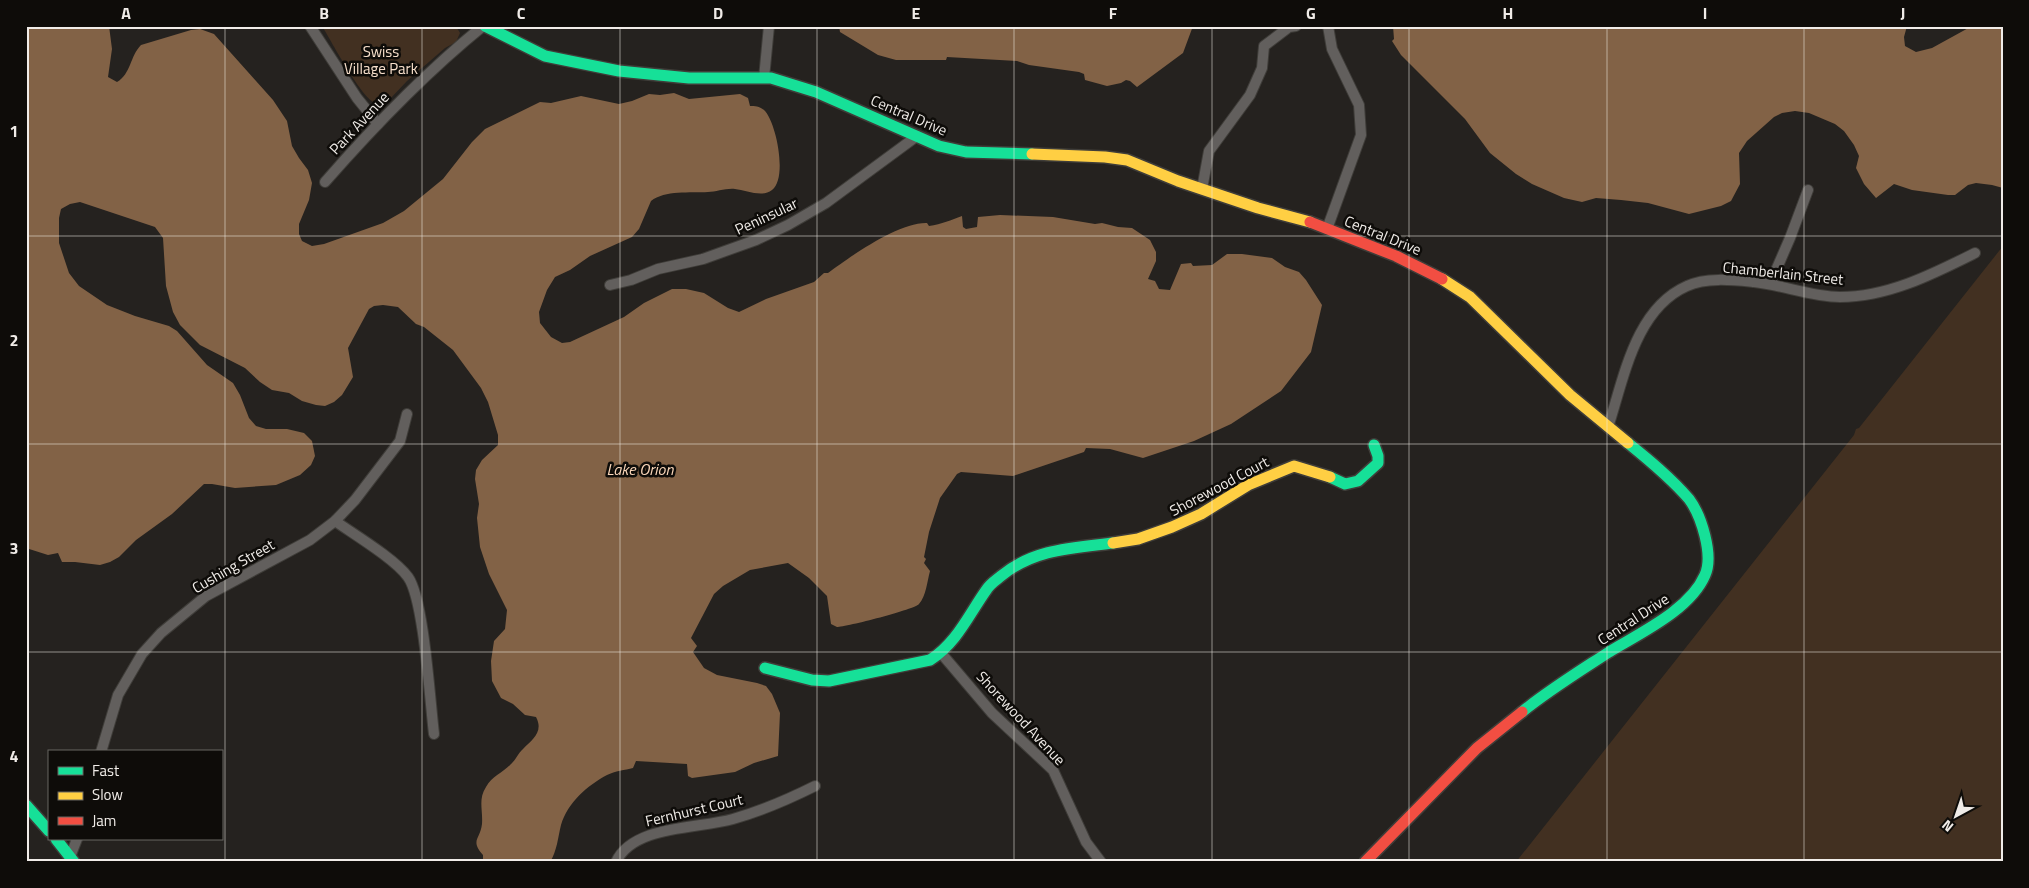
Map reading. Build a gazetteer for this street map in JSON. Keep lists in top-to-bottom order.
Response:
{
  "streets": {
    "street": [
      "Central Drive",
      "Park Avenue",
      "Peninsular",
      "Chamberlain Street",
      "Shorewood Court",
      "Cushing Street",
      "Shorewood Avenue",
      "Fernhurst Court"
    ]
  },
  "crossings": [
    ["Central Drive", "Park Avenue"],
    ["Central Drive", "Peninsular"],
    ["Central Drive", "Chamberlain Street"],
    ["Shorewood Court", "Shorewood Avenue"]
  ],
  "water": ["Lake Orion"],
  "parks": ["Swiss Village Park"],
  "legend": ["Fast", "Slow", "Jam"],
  "north": "bottom left",
  "grid": {
    "columns": [
      "A",
      "B",
      "C",
      "D",
      "E",
      "F",
      "G",
      "H",
      "I",
      "J"
    ],
    "rows": [
      "1",
      "2",
      "3",
      "4"
    ]
  }
}
